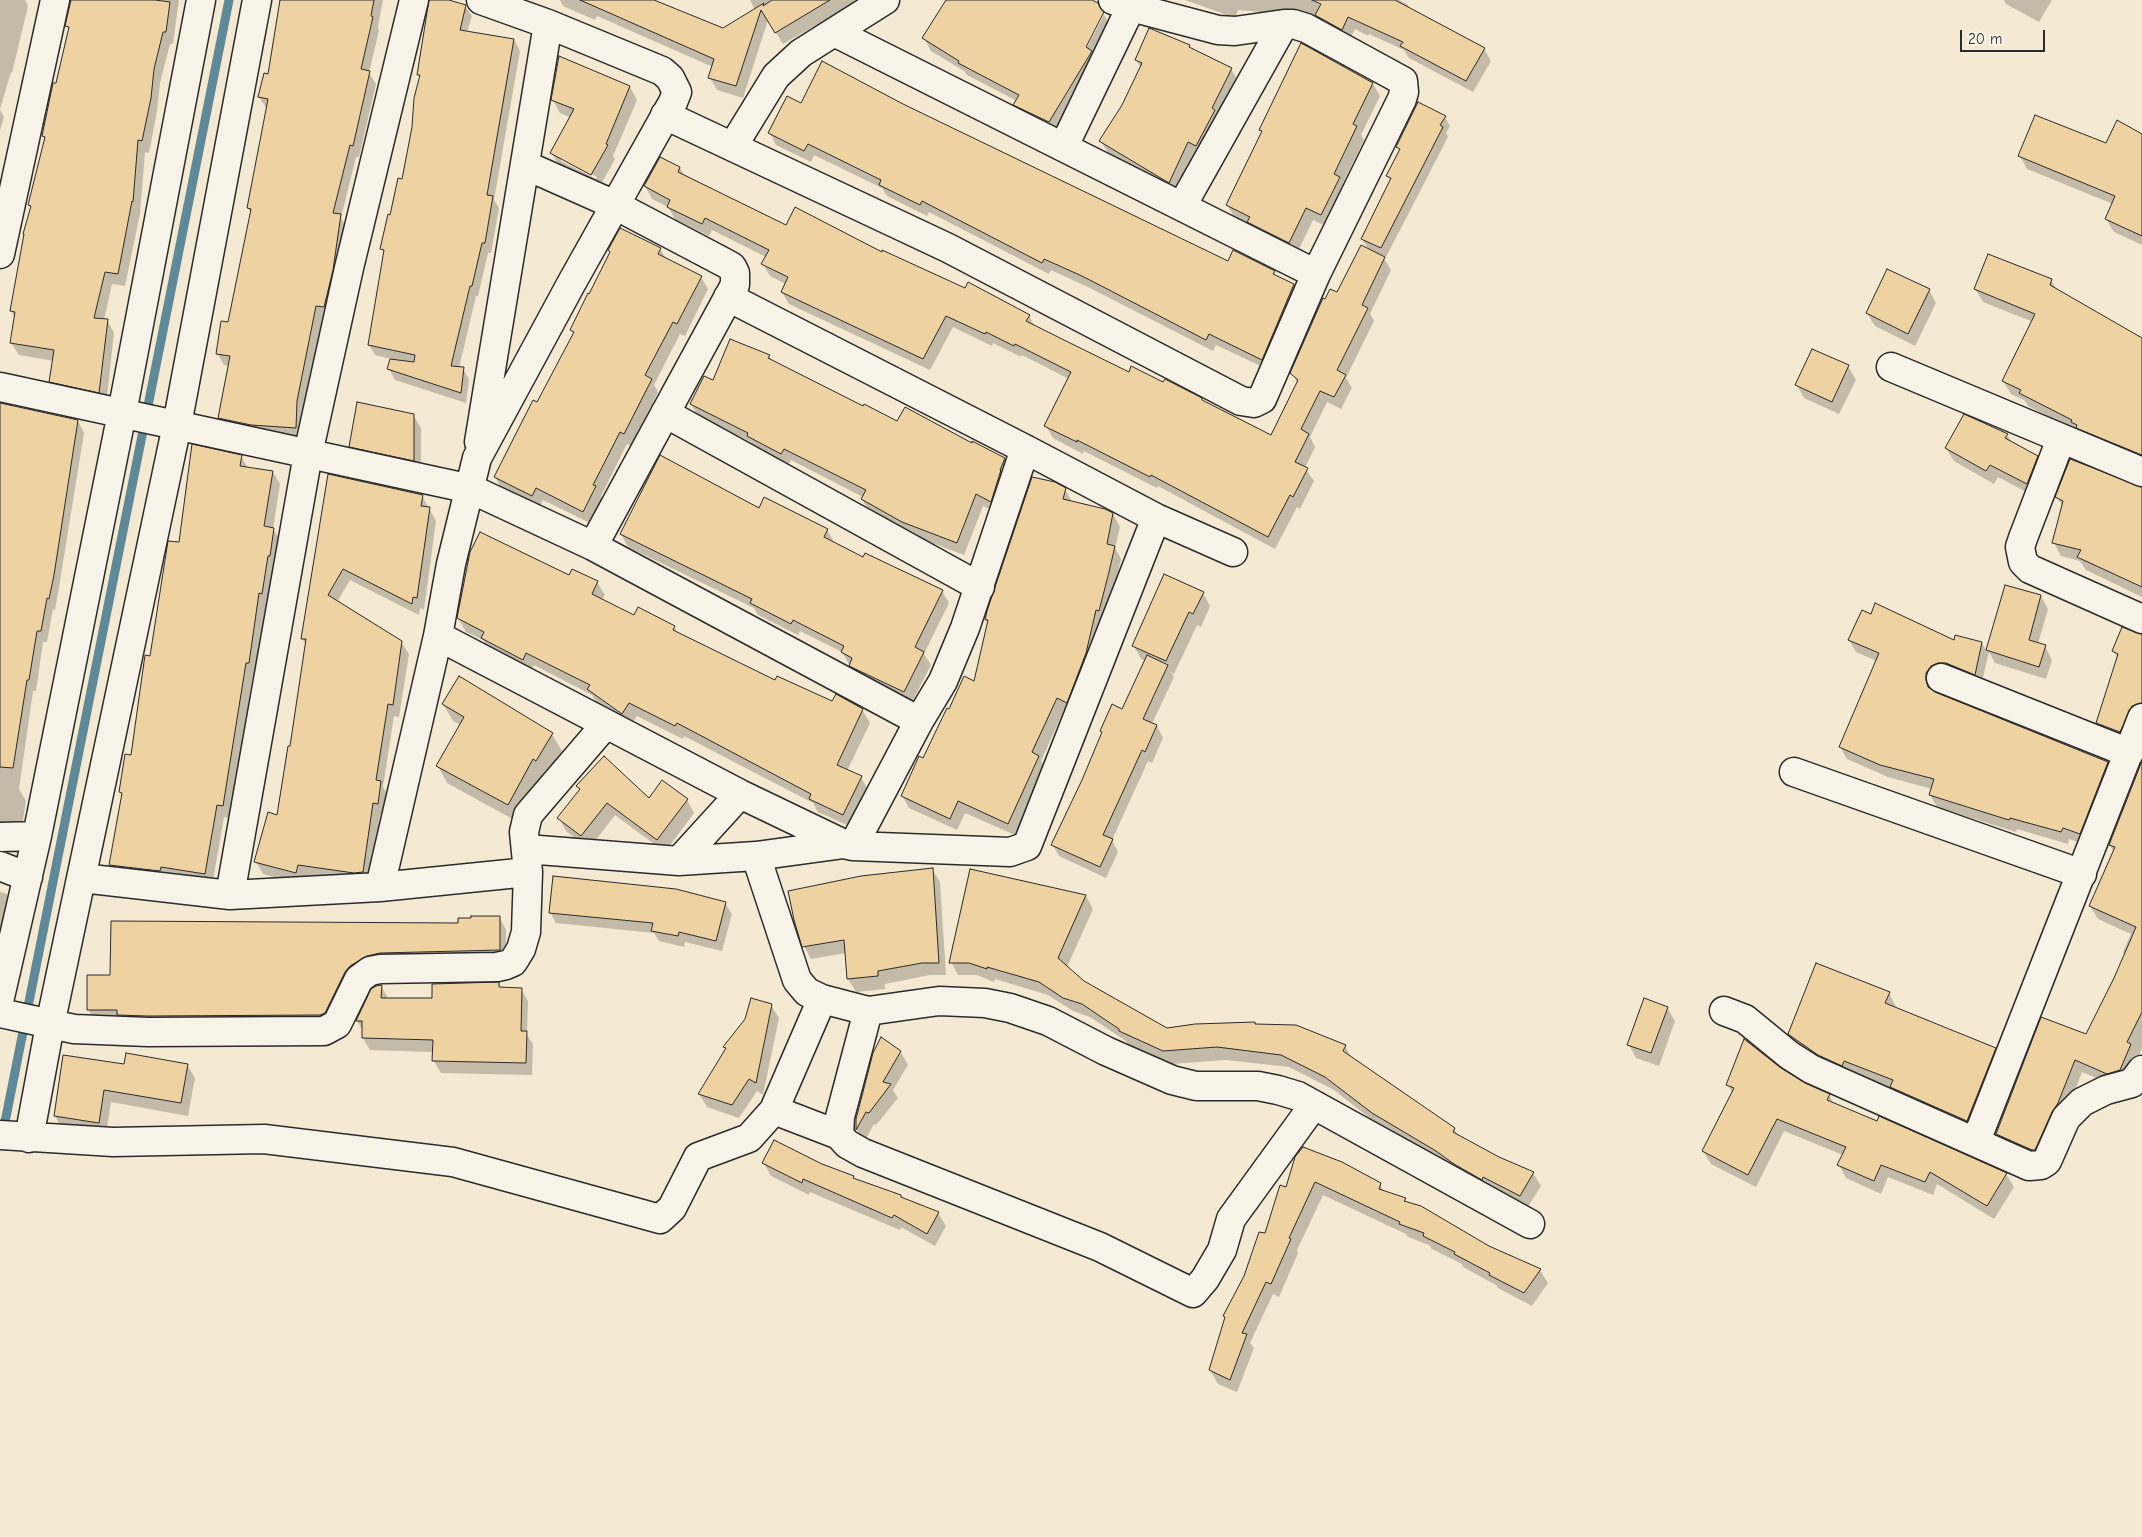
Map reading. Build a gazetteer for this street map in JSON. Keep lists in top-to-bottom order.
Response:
{
  "scale_bar": "20 m"
}
